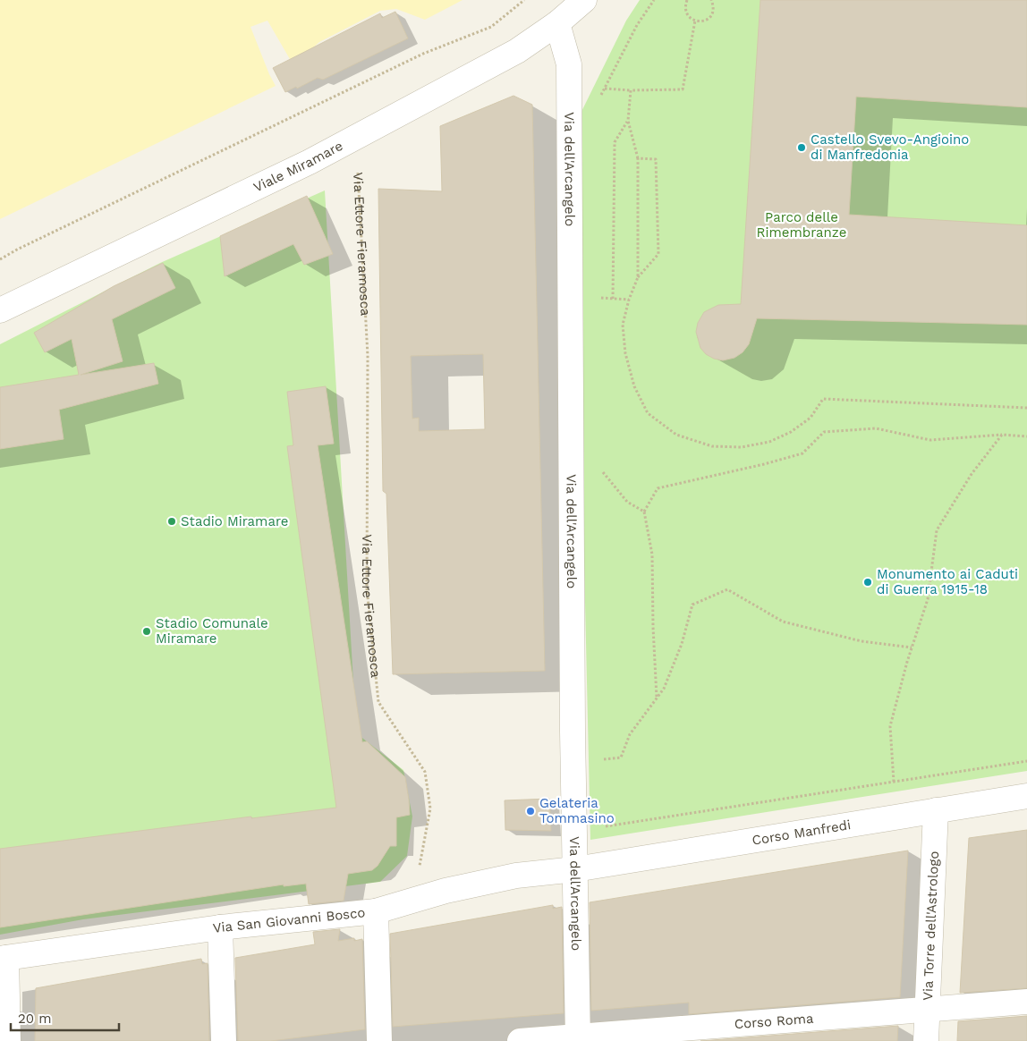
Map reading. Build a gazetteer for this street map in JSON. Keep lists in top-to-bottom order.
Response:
{
  "streets": {
    "street": [
      "Viale Miramare",
      "Via dell'Arcangelo",
      "Corso Manfredi",
      "Via San Giovanni Bosco",
      "Via Torre dell'Astrologo",
      "Corso Roma"
    ],
    "path": ["Via Ettore Fieramosca"]
  },
  "crossings": [
    ["Viale Miramare", "Via dell'Arcangelo"],
    ["Viale Miramare", "Via Ettore Fieramosca"],
    ["Via dell'Arcangelo", "Corso Manfredi"],
    ["Via dell'Arcangelo", "Via San Giovanni Bosco"],
    ["Via dell'Arcangelo", "Corso Roma"],
    ["Corso Manfredi", "Via San Giovanni Bosco"],
    ["Corso Manfredi", "Via Torre dell'Astrologo"],
    ["Via Torre dell'Astrologo", "Corso Roma"]
  ],
  "parks": ["Parco delle Rimembranze"],
  "places": [
    "Castello Svevo-Angioino di Manfredonia",
    "Stadio Miramare",
    "Monumento ai Caduti di Guerra 1915-18",
    "Stadio Comunale Miramare",
    "Gelateria Tommasino"
  ],
  "scale_bar": "20 m"
}
